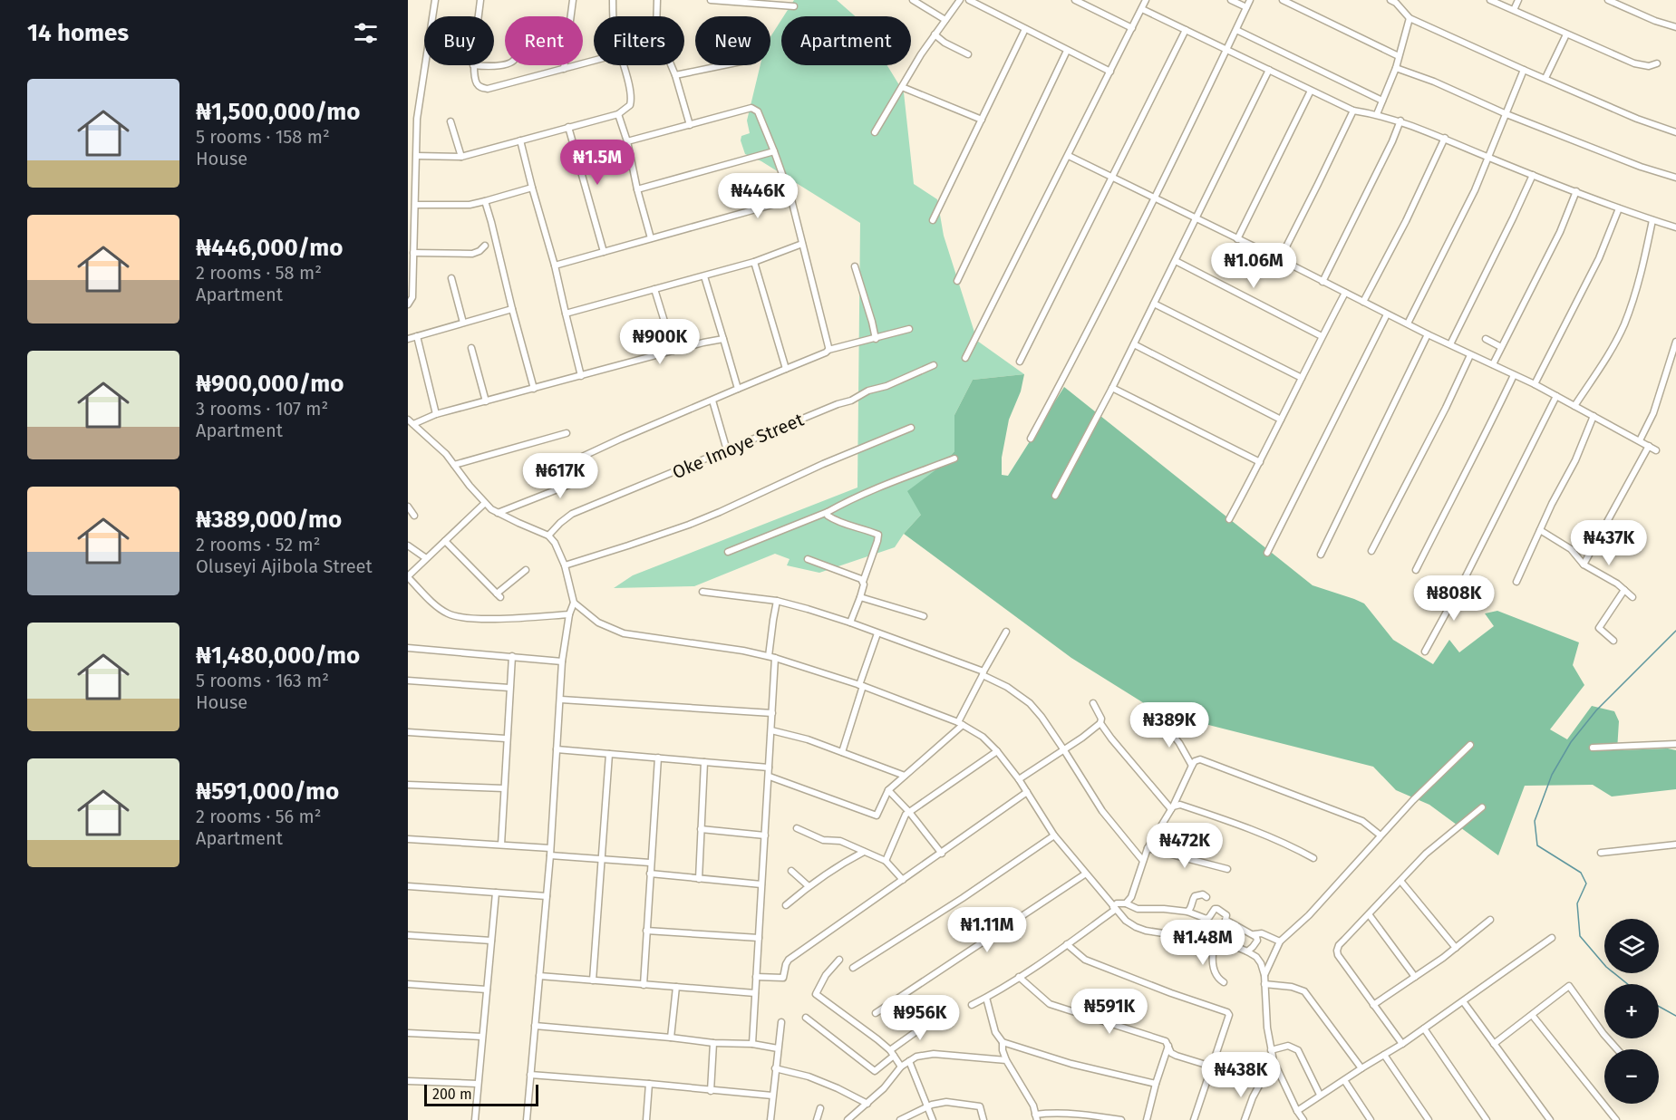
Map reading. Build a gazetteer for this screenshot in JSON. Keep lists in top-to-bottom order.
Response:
{
  "streets": {
    "street": ["Oke Imoye Street"]
  },
  "scale_bar": "200 m",
  "page": {
    "heading": "14 homes",
    "chip": [
      "Buy",
      "Rent",
      "Filters",
      "New",
      "Apartment"
    ],
    "list": [
      {
        "name": "₦1,500,000/mo",
        "note": "5 rooms · 158 m² · House"
      },
      {
        "name": "₦446,000/mo",
        "note": "2 rooms · 58 m² · Apartment"
      },
      {
        "name": "₦900,000/mo",
        "note": "3 rooms · 107 m² · Apartment"
      },
      {
        "name": "₦389,000/mo",
        "note": "2 rooms · 52 m² · Oluseyi Ajibola Street"
      },
      {
        "name": "₦1,480,000/mo",
        "note": "5 rooms · 163 m² · House"
      },
      {
        "name": "₦591,000/mo",
        "note": "2 rooms · 56 m² · Apartment"
      }
    ],
    "price": [
      "₦1.5M",
      "₦446K",
      "₦1.06M",
      "₦900K",
      "₦617K",
      "₦437K",
      "₦808K",
      "₦389K",
      "₦472K",
      "₦1.11M",
      "₦1.48M",
      "₦591K",
      "₦956K",
      "₦438K"
    ],
    "map_buttons": ["+", "−"],
    "scale": "200 m"
  }
}
